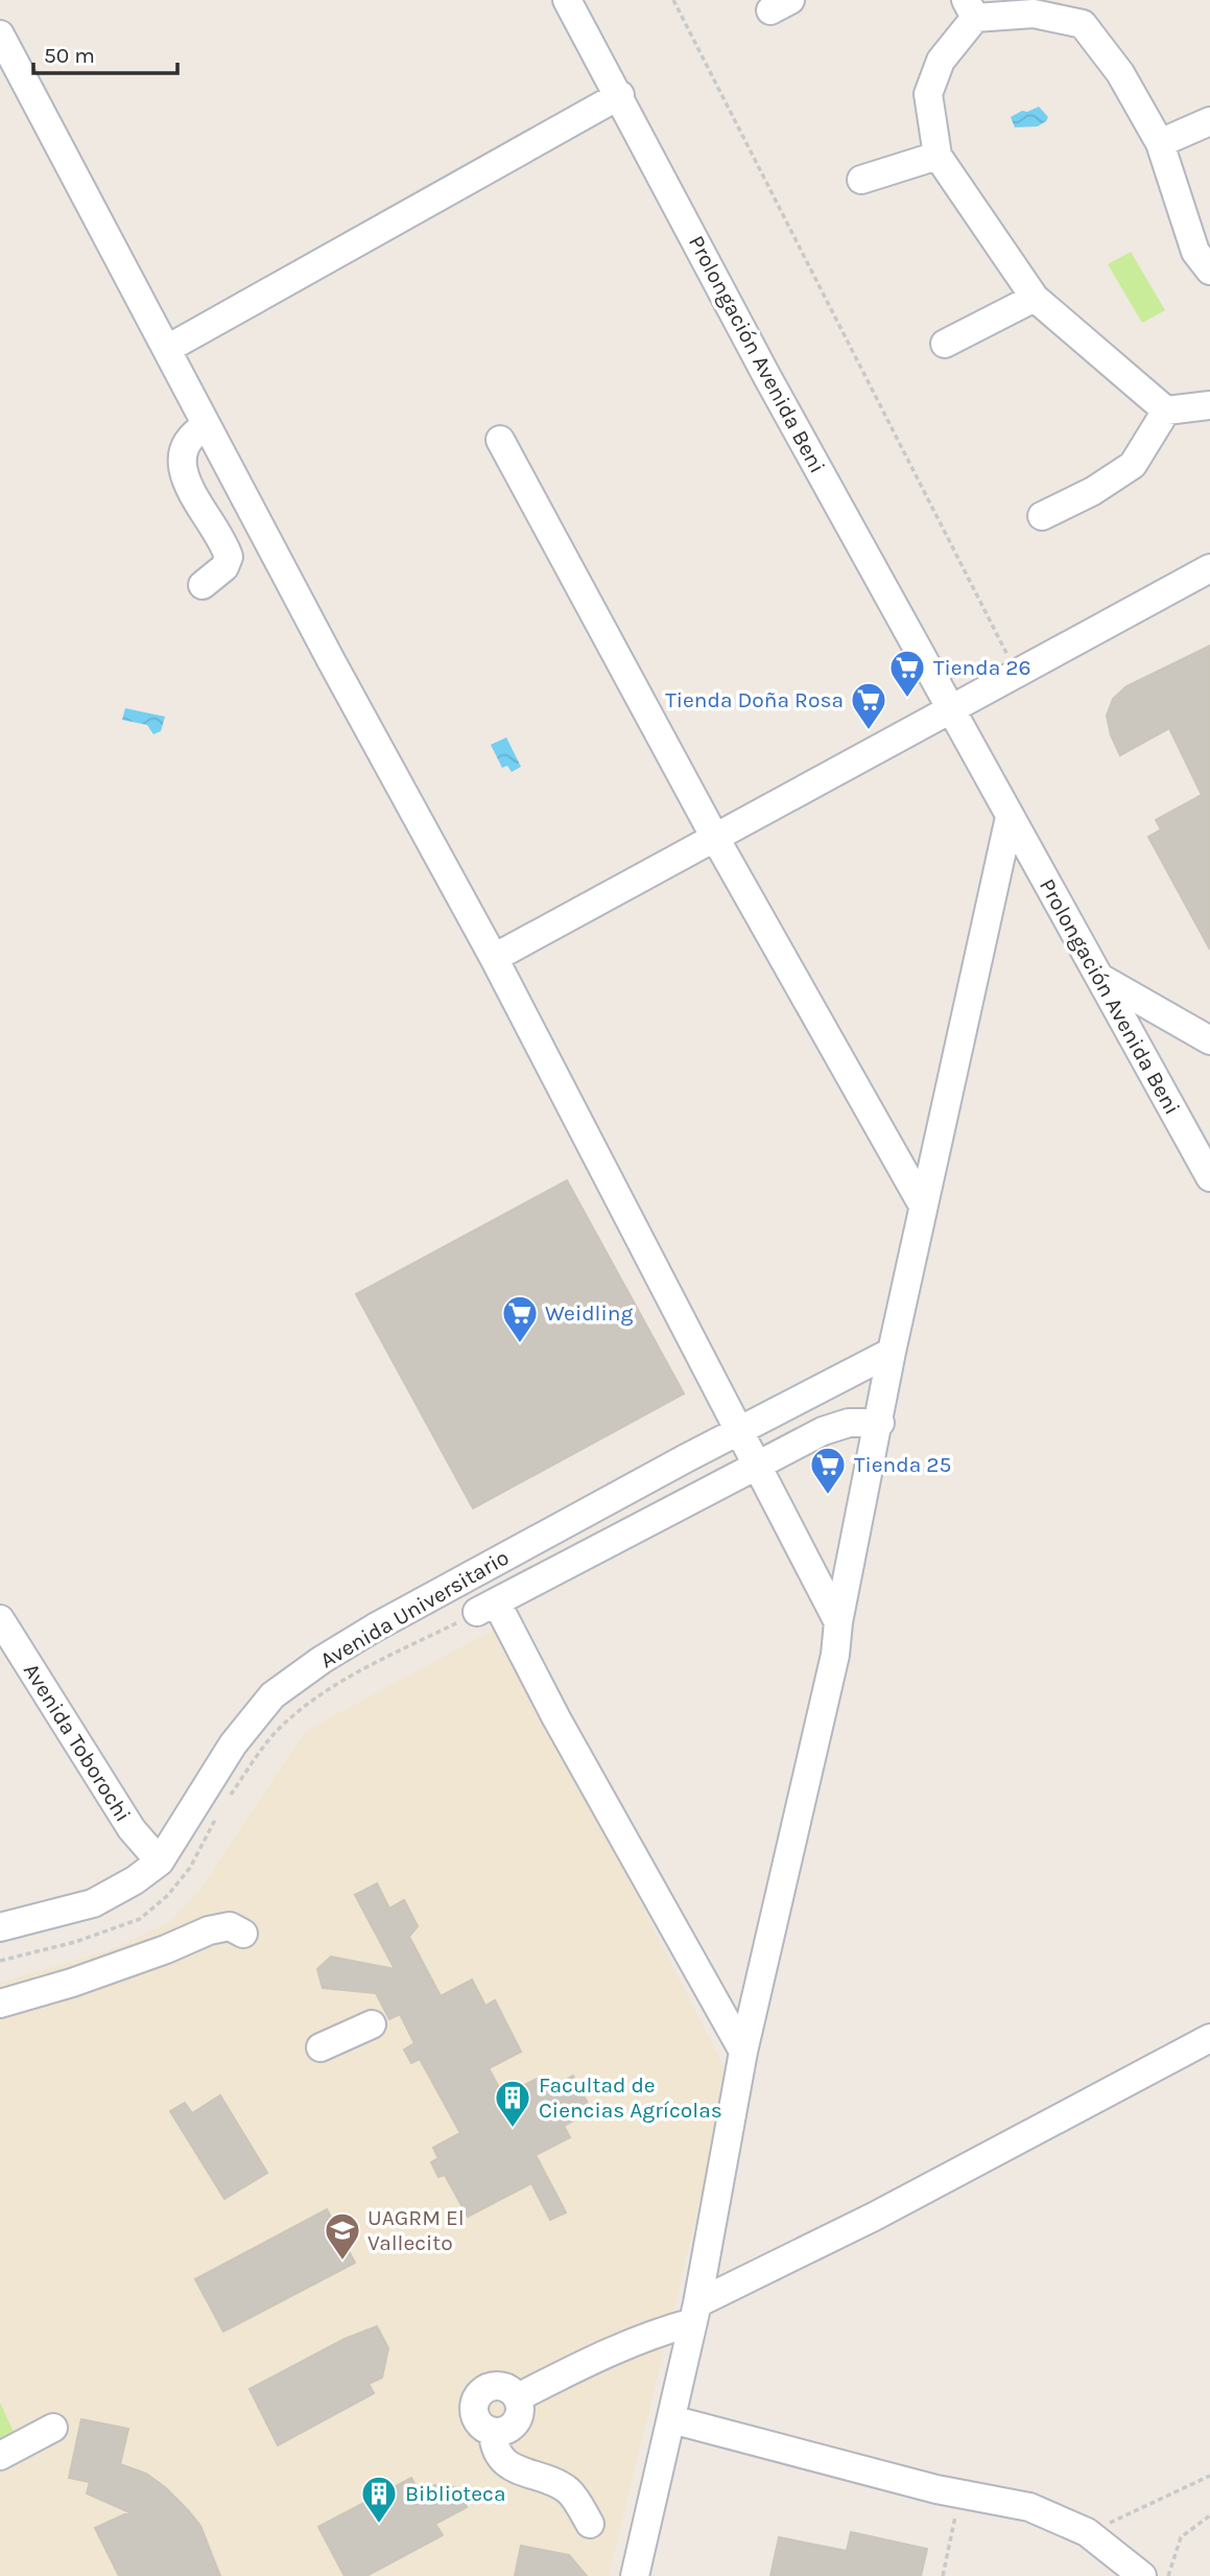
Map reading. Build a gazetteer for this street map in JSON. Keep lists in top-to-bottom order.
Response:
{
  "streets": {
    "street": ["Prolongación Avenida Beni", "Avenida Universitario", "Avenida Toborochi"]
  },
  "crossings": [
    ["Avenida Universitario", "Avenida Toborochi"]
  ],
  "places": {
    "supermarket": [
      "Tienda 26",
      "Tienda Doña Rosa",
      "Weidling",
      "Tienda 25"
    ],
    "building": ["Facultad de Ciencias Agrícolas", "Biblioteca"],
    "school or university": ["UAGRM El Vallecito"]
  },
  "scale_bar": "50 m"
}
